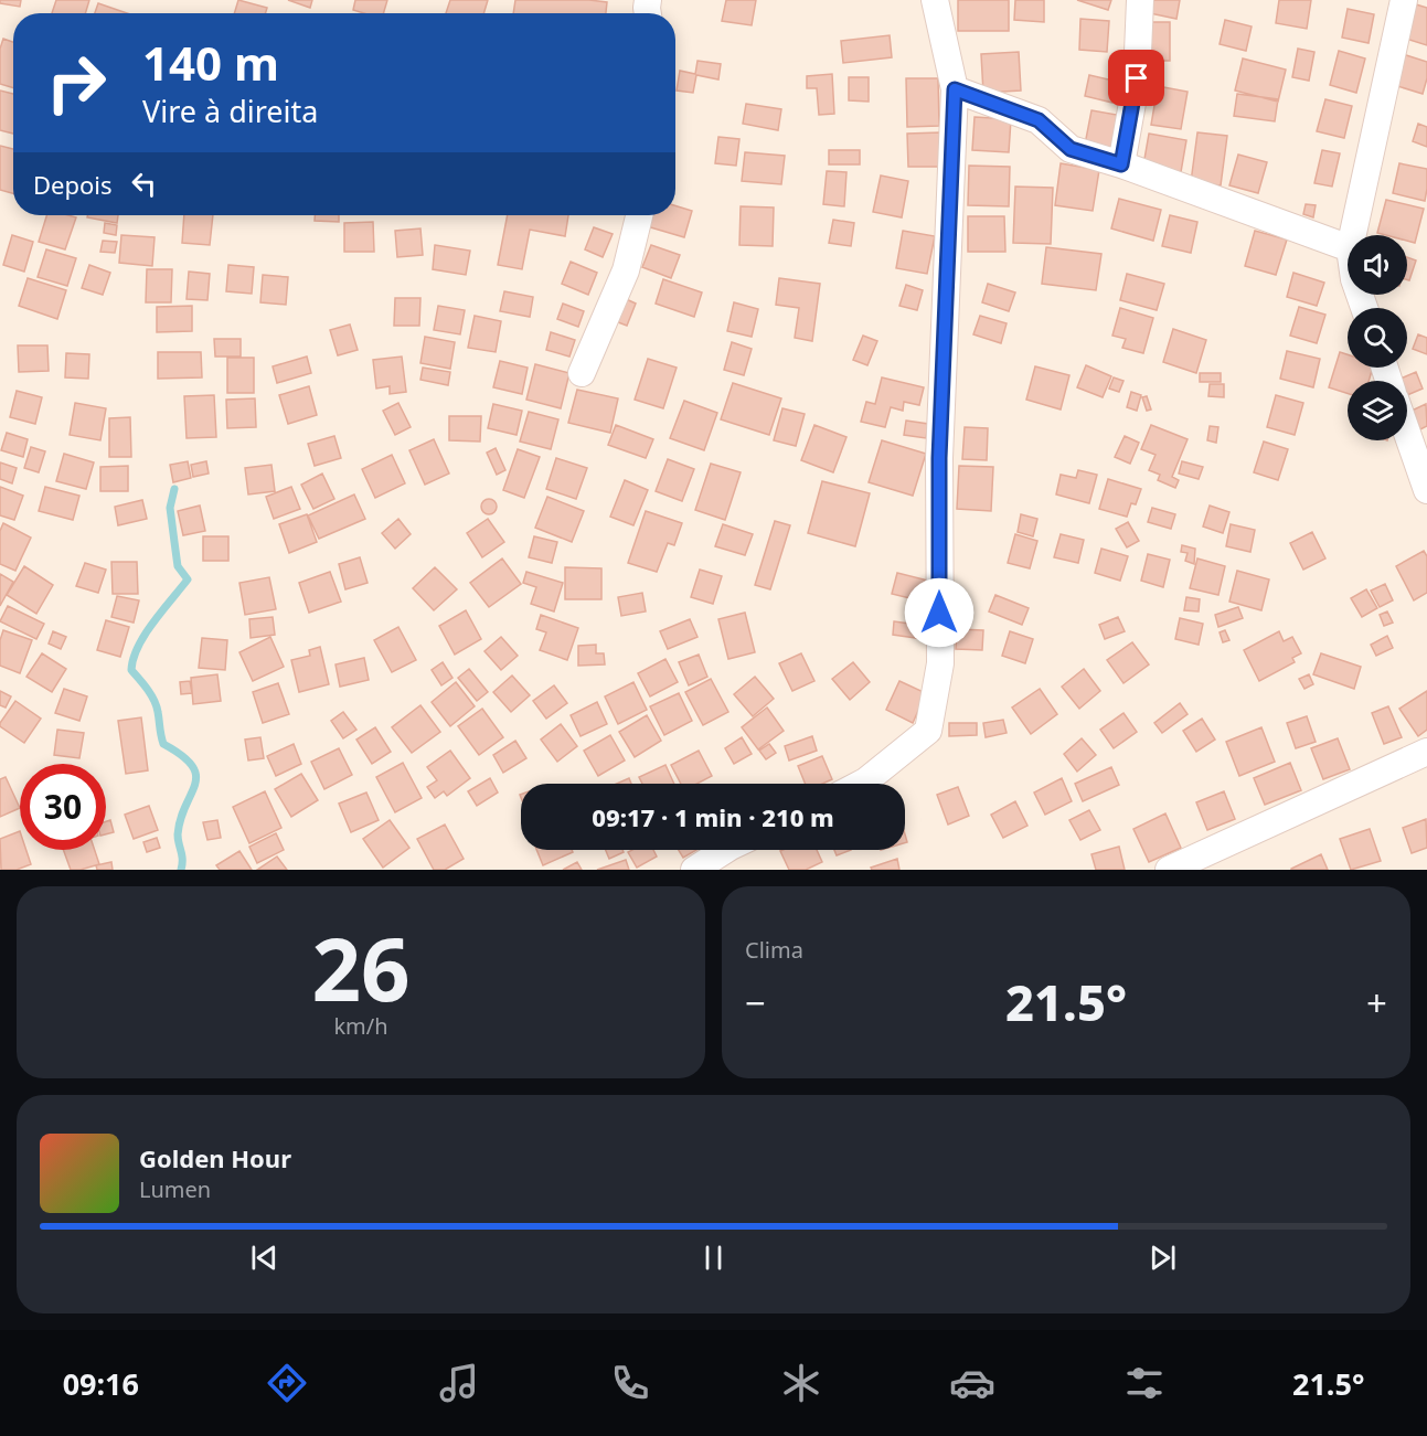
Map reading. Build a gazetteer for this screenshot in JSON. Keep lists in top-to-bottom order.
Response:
{
  "page": {
    "turn": ["140 m", "Vire à direita"],
    "then": "Depois",
    "limit": "30",
    "trip": "09:17 · 1 min · 210 m",
    "tile": [
      ["26", "km/h"],
      "Clima"
    ],
    "heat": ["−", "21.5°", "+"],
    "song": ["Golden Hour", "Lumen"],
    "tabs": ["09:16", "21.5°"]
  }
}
